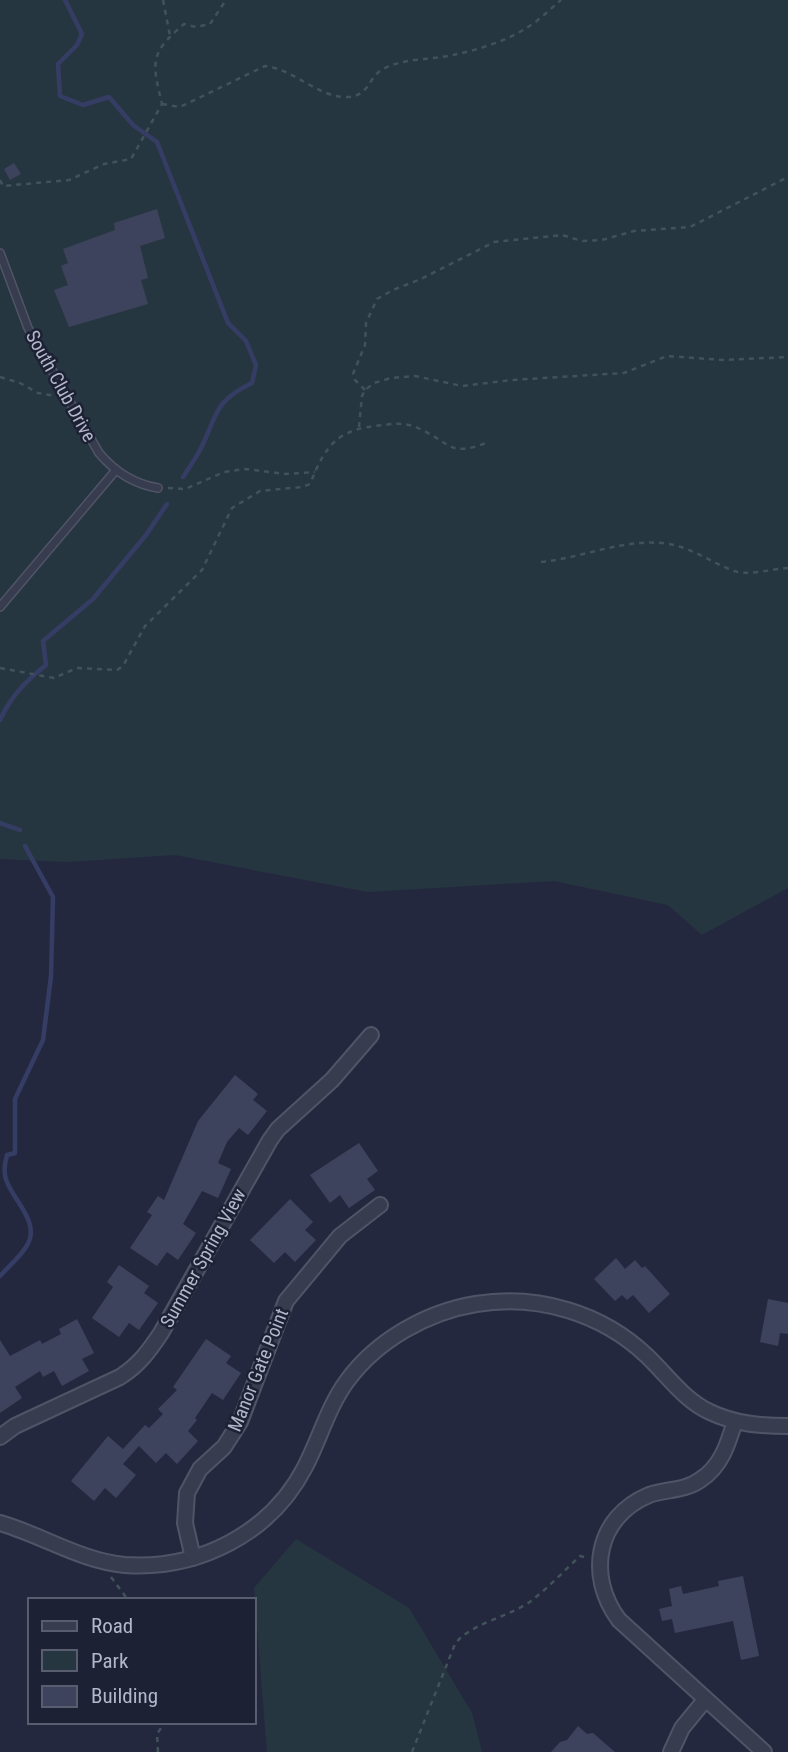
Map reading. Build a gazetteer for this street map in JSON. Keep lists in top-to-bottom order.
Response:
{
  "streets": {
    "street": ["Summer Spring View", "Manor Gate Point"],
    "lane": ["South Club Drive"]
  },
  "legend": ["Road", "Park", "Building"]
}
